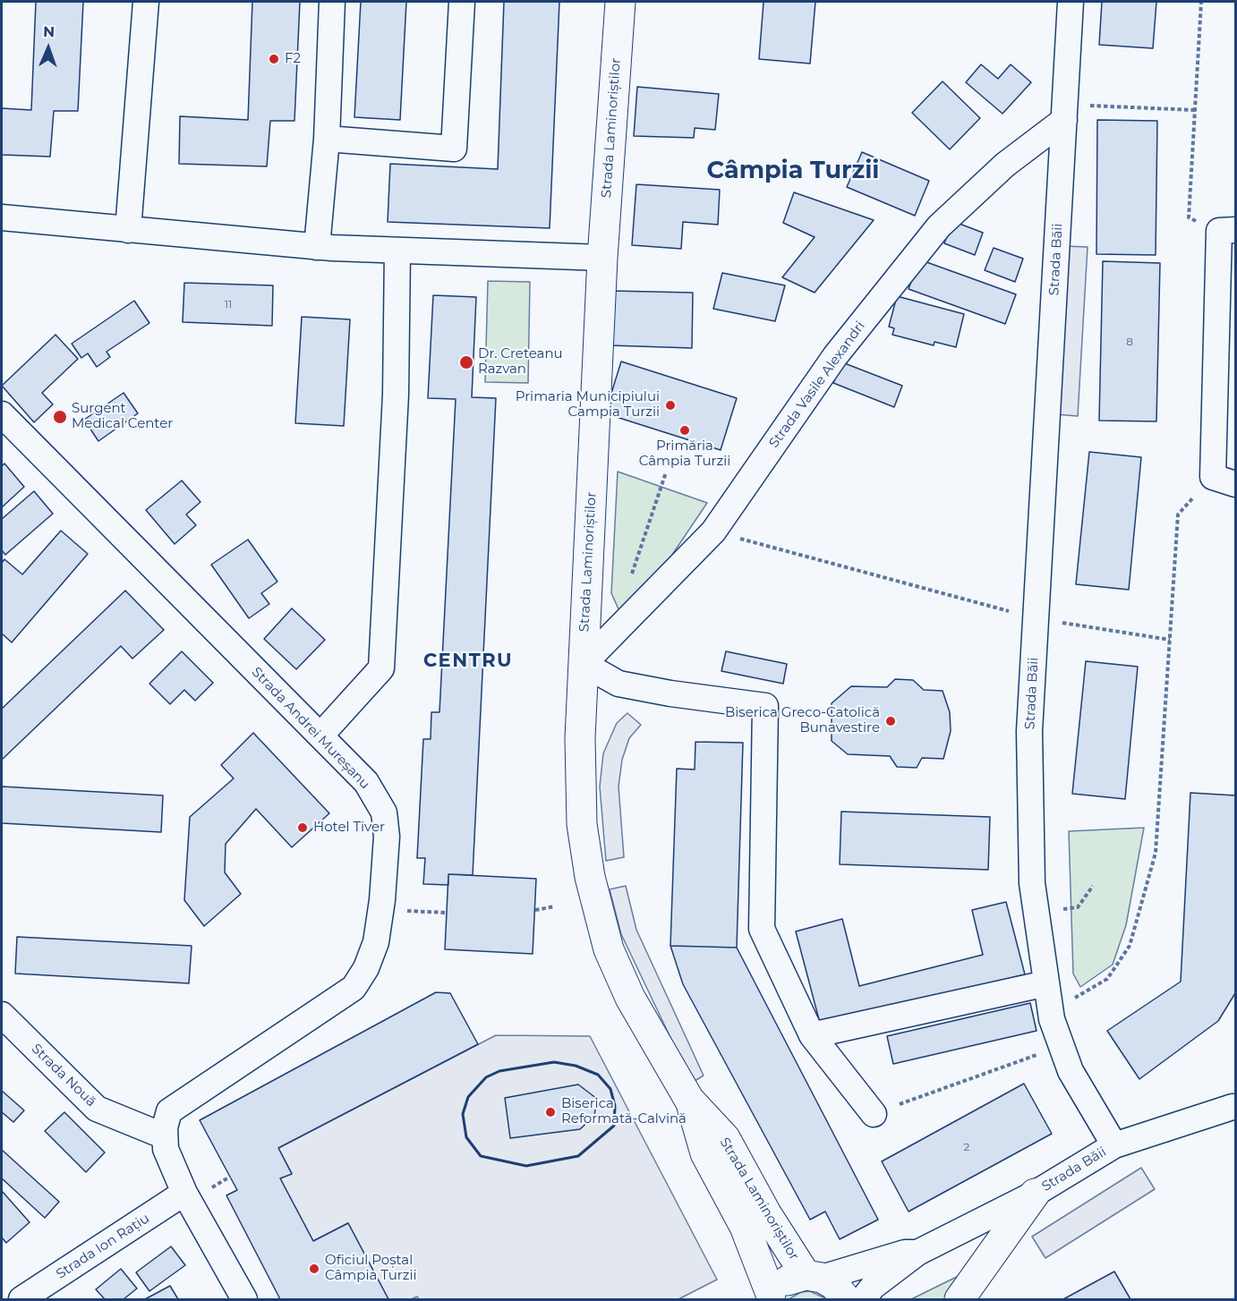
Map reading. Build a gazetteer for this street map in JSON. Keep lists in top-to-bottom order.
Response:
{
  "streets": {
    "main road": ["Strada Laminoriștilor"],
    "street": [
      "Strada Băii",
      "Strada Vasile Alexandri",
      "Strada Andrei Mureșanu",
      "Strada Nouă",
      "Strada Ion Rațiu"
    ]
  },
  "crossings": [
    ["Strada Laminoriștilor", "Strada Băii"],
    ["Strada Laminoriștilor", "Strada Vasile Alexandri"],
    ["Strada Băii", "Strada Vasile Alexandri"],
    ["Strada Andrei Mureșanu", "Strada Nouă"],
    ["Strada Andrei Mureșanu", "Strada Ion Rațiu"]
  ],
  "districts": ["Câmpia Turzii", "CENTRU"],
  "places": [
    "F2",
    "Dr. Creteanu Razvan",
    "Primaria Municipiului Campia Turzii",
    "Surgent Medical Center",
    "Primăria Câmpia Turzii",
    "Biserica Greco-Catolică Bunavestire",
    "Hotel Tiver",
    "Biserica Reformată-Calvină",
    "Oficiul Poștal Câmpia Turzii"
  ],
  "house_numbers": ["11", "8", "2"],
  "north": "top"
}
